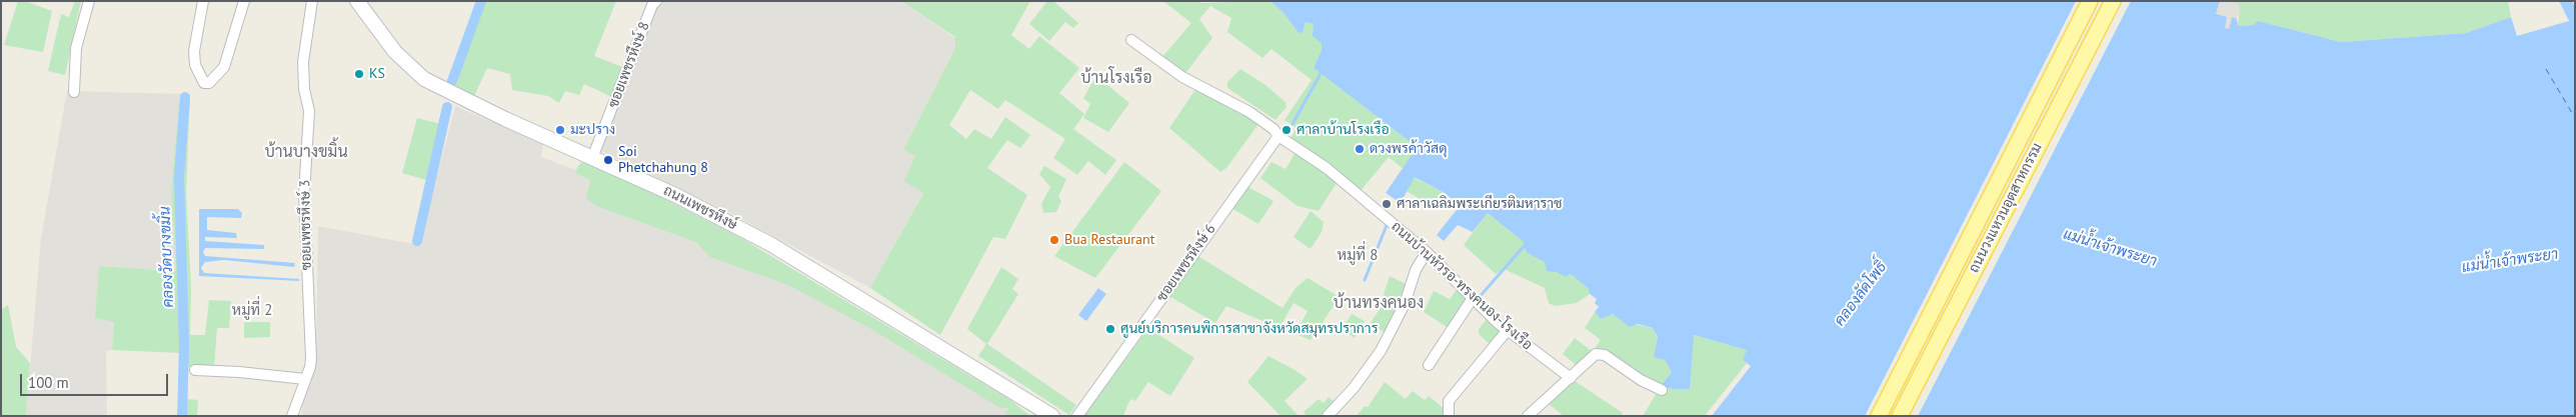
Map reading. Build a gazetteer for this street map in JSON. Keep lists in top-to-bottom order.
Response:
{
  "streets": {
    "main road": ["ถนนเพชรหึงษ์", "ถนนวงแหวนอุตสาหกรรม"],
    "street": [
      "ซอยเพชรหึงษ์ 8",
      "ซอยเพชรหึงษ์ 3",
      "ซอยเพชรหึงษ์ 6",
      "ถนนบ้านหัวรอ-ทรงคนอง-โรงเรือ"
    ]
  },
  "crossings": [
    ["ซอยเพชรหึงษ์ 8", "ถนนเพชรหึงษ์"],
    ["ซอยเพชรหึงษ์ 6", "ถนนบ้านหัวรอ-ทรงคนอง-โรงเรือ"]
  ],
  "districts": [
    "บ้านโรงเรือ",
    "บ้านบางขมิ้น",
    "หมู่ที่ 8",
    "บ้านทรงคนอง",
    "หมู่ที่ 2"
  ],
  "water": ["แม่น้ำเจ้าพระยา", "คลองวัดบางขมิ้น", "คลองลัดโพธิ์"],
  "places": [
    "KS",
    "มะปราง",
    "ศาลาบ้านโรงเรือ",
    "ดวงพรค้าวัสดุ",
    "Soi Phetchahung 8",
    "ศาลาเฉลิมพระเกียรติมหาราช",
    "Bua Restaurant",
    "ศูนย์บริการคนพิการสาขาจังหวัดสมุทรปราการ"
  ],
  "scale_bar": "100 m"
}
